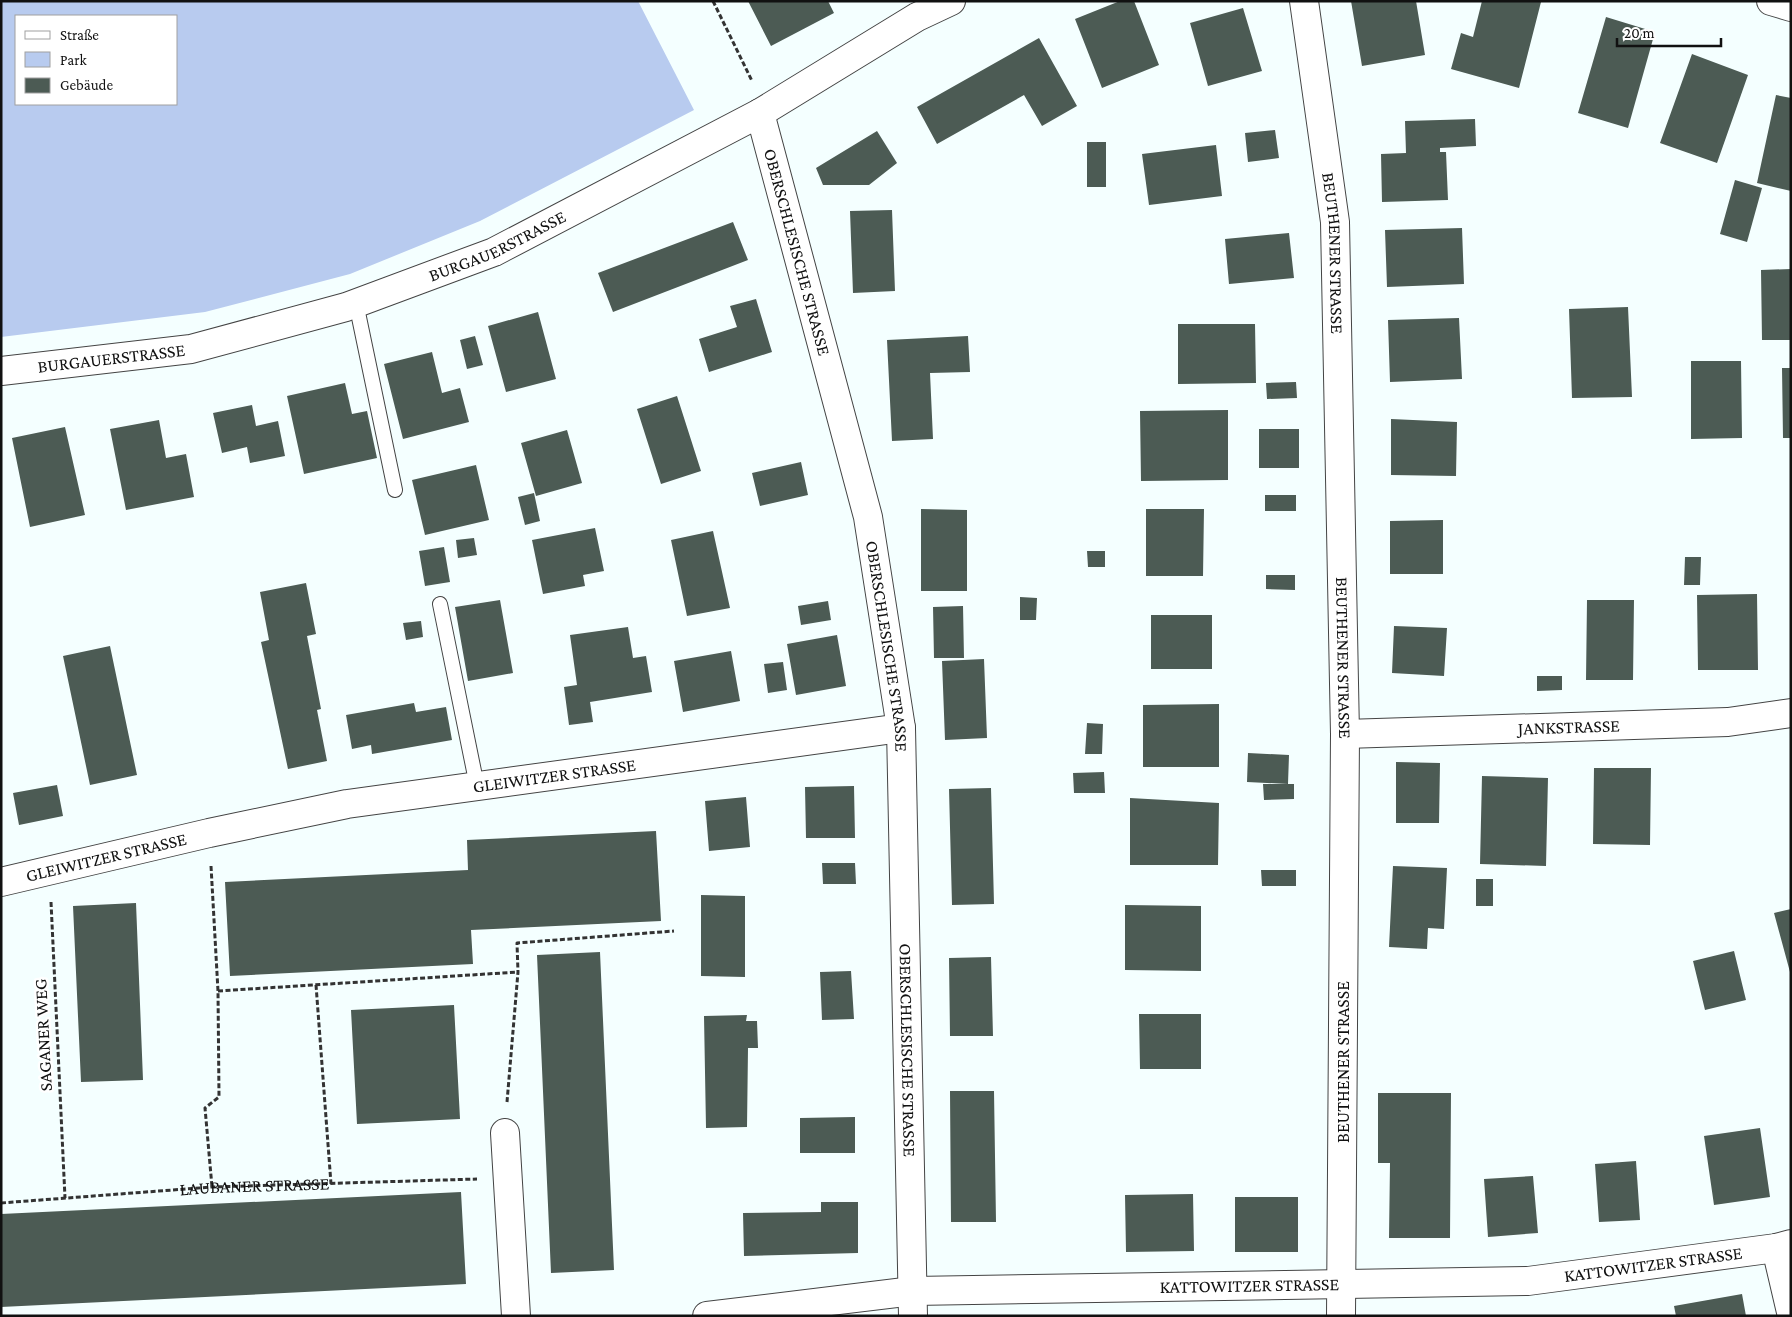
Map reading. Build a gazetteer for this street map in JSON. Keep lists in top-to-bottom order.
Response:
{
  "streets": {
    "street": [
      "BURGAUERSTRASSE",
      "OBERSCHLESISCHE STRASSE",
      "BEUTHENER STRASSE",
      "JANKSTRASSE",
      "GLEIWITZER STRASSE",
      "KATTOWITZER STRASSE"
    ],
    "path": ["SAGANER WEG", "LAUBANER STRASSE"]
  },
  "crossings": [
    ["BURGAUERSTRASSE", "OBERSCHLESISCHE STRASSE"],
    ["OBERSCHLESISCHE STRASSE", "GLEIWITZER STRASSE"],
    ["OBERSCHLESISCHE STRASSE", "KATTOWITZER STRASSE"],
    ["BEUTHENER STRASSE", "JANKSTRASSE"],
    ["BEUTHENER STRASSE", "KATTOWITZER STRASSE"],
    ["GLEIWITZER STRASSE", "SAGANER WEG"],
    ["GLEIWITZER STRASSE", "LAUBANER STRASSE"],
    ["SAGANER WEG", "LAUBANER STRASSE"]
  ],
  "legend": ["Straße", "Park", "Gebäude"],
  "scale_bar": "20 m"
}
